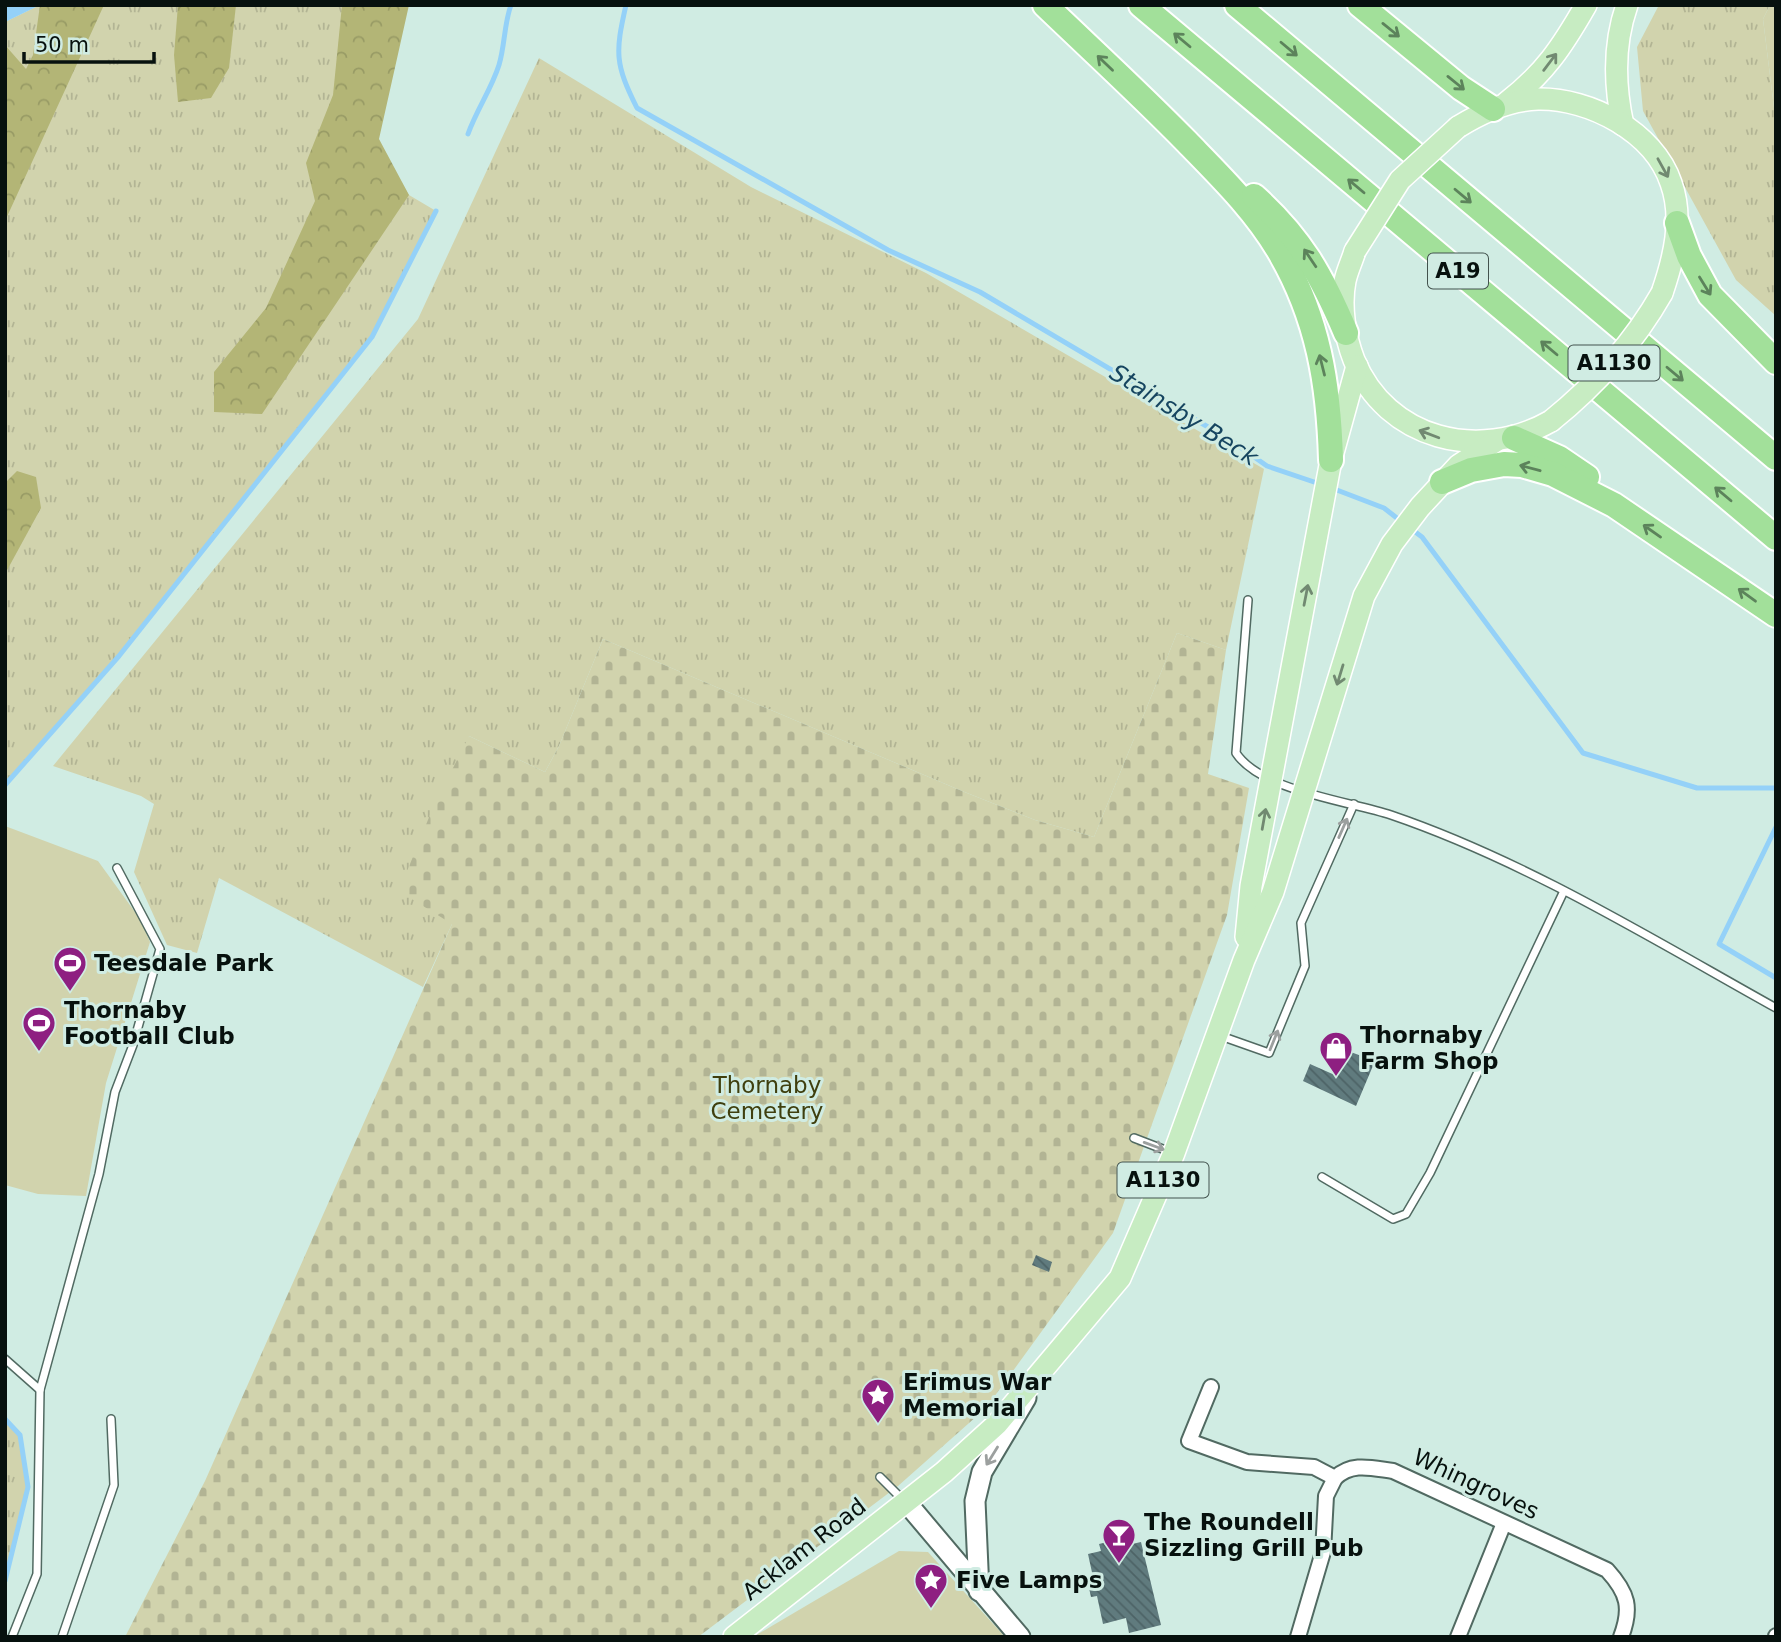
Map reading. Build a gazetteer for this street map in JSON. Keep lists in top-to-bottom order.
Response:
{
  "streets": {
    "highway": ["A19"],
    "main road": ["A1130", "Acklam Road"],
    "street": ["Whingroves"]
  },
  "crossings": [
    ["A1130", "Acklam Road"]
  ],
  "water": ["Stainsby Beck"],
  "parks": ["Thornaby Cemetery"],
  "places": {
    "sports": ["Teesdale Park", "Thornaby Football Club"],
    "shop": ["Thornaby Farm Shop"],
    "place": ["Erimus War Memorial", "Five Lamps"],
    "bar": ["The Roundell Sizzling Grill Pub"]
  },
  "scale_bar": "50 m"
}
